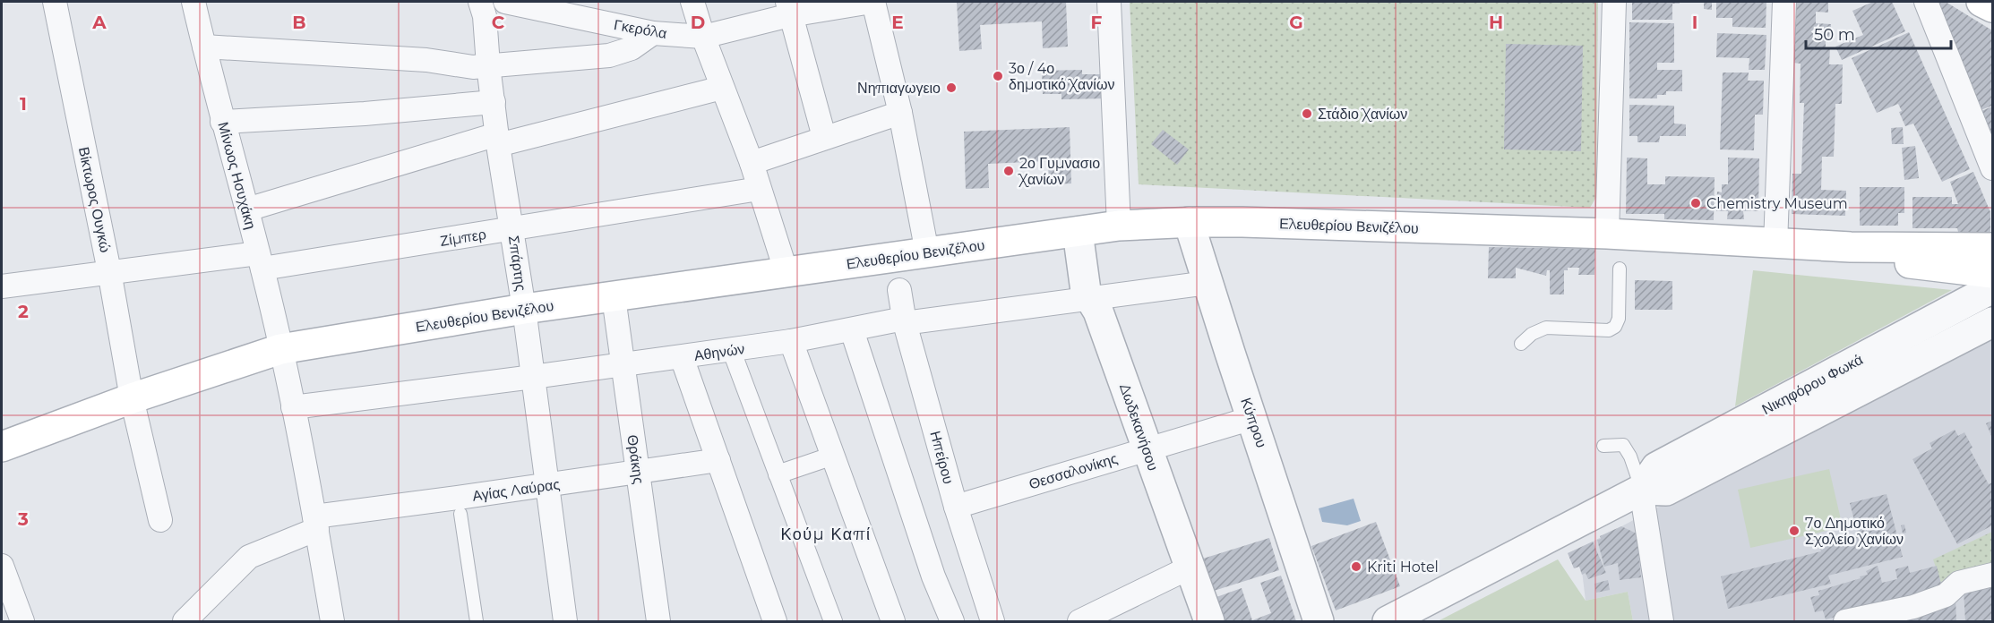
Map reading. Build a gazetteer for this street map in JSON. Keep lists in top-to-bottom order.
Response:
{
  "streets": {
    "main road": ["Ελευθερίου Βενιζέλου"],
    "street": [
      "Γκερόλα",
      "Μίνωος Ησυχάκη",
      "Βίκτωρος Ουγκώ",
      "Ζίμπερ",
      "Σπάρτης",
      "Αθηνών",
      "Νικηφόρου Φωκά",
      "Κύπρου",
      "Δωδεκανήσου",
      "Ηπείρου",
      "Θράκης",
      "Θεσσαλονίκης",
      "Αγίας Λαύρας"
    ]
  },
  "crossings": [
    ["Μίνωος Ησυχάκη", "Ελευθερίου Βενιζέλου"],
    ["Μίνωος Ησυχάκη", "Ζίμπερ"],
    ["Μίνωος Ησυχάκη", "Αθηνών"],
    ["Μίνωος Ησυχάκη", "Αγίας Λαύρας"],
    ["Βίκτωρος Ουγκώ", "Ελευθερίου Βενιζέλου"],
    ["Βίκτωρος Ουγκώ", "Ζίμπερ"],
    ["Ελευθερίου Βενιζέλου", "Σπάρτης"],
    ["Ελευθερίου Βενιζέλου", "Κύπρου"],
    ["Ελευθερίου Βενιζέλου", "Δωδεκανήσου"],
    ["Ελευθερίου Βενιζέλου", "Θράκης"],
    ["Ζίμπερ", "Σπάρτης"],
    ["Σπάρτης", "Αθηνών"],
    ["Σπάρτης", "Αγίας Λαύρας"],
    ["Αθηνών", "Κύπρου"],
    ["Αθηνών", "Δωδεκανήσου"],
    ["Αθηνών", "Ηπείρου"],
    ["Αθηνών", "Θράκης"],
    ["Κύπρου", "Θεσσαλονίκης"],
    ["Δωδεκανήσου", "Θεσσαλονίκης"],
    ["Ηπείρου", "Θεσσαλονίκης"],
    ["Θράκης", "Αγίας Λαύρας"]
  ],
  "districts": ["Κούμ Καπί"],
  "places": [
    "3ο / 4ο δημοτικό Χανίων",
    "Νηπιαγωγειο",
    "Στάδιο Χανίων",
    "2ο Γυμνασιο Χανίων",
    "Chemistry Museum",
    "7ο Δημοτικό Σχολείο Χανίων",
    "Kriti Hotel"
  ],
  "scale_bar": "50 m",
  "grid": {
    "columns": [
      "A",
      "B",
      "C",
      "D",
      "E",
      "F",
      "G",
      "H",
      "I"
    ],
    "rows": ["1", "2", "3"]
  }
}
